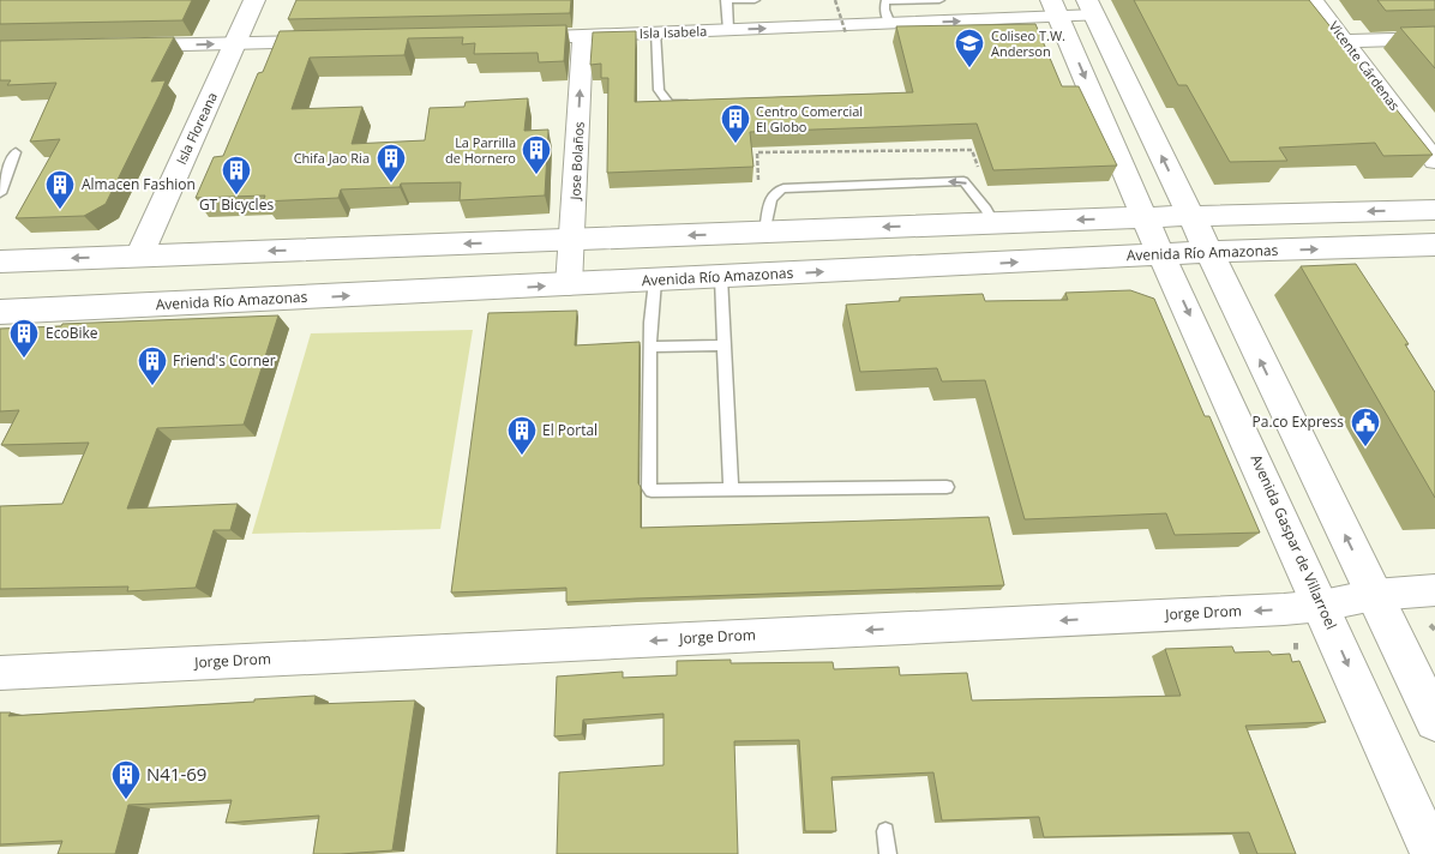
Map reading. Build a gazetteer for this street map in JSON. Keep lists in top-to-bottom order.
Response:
{
  "streets": {
    "main road": ["Isla Floreana", "Avenida Río Amazonas", "Avenida Gaspar de Villarroel"],
    "street": [
      "Isla Isabela",
      "Vicente Cárdenas",
      "Jose Bolaños",
      "Jorge Drom"
    ]
  },
  "crossings": [
    ["Isla Isabela", "Jose Bolaños"],
    ["Isla Isabela", "Avenida Gaspar de Villarroel"],
    ["Jose Bolaños", "Avenida Río Amazonas"],
    ["Avenida Río Amazonas", "Avenida Gaspar de Villarroel"],
    ["Avenida Gaspar de Villarroel", "Jorge Drom"]
  ],
  "one_way": ["Isla Isabela", "Jose Bolaños", "Jorge Drom"],
  "places": {
    "school or university": ["Coliseo T.W. Anderson"],
    "building": [
      "Centro Comercial El Globo",
      "La Parrilla de Hornero",
      "Chifa Jao Ria",
      "GT Bicycles",
      "Almacen Fashion",
      "EcoBike",
      "Friend's Corner",
      "El Portal",
      "N41-69"
    ],
    "public building": ["Pa.co Express"]
  }
}
